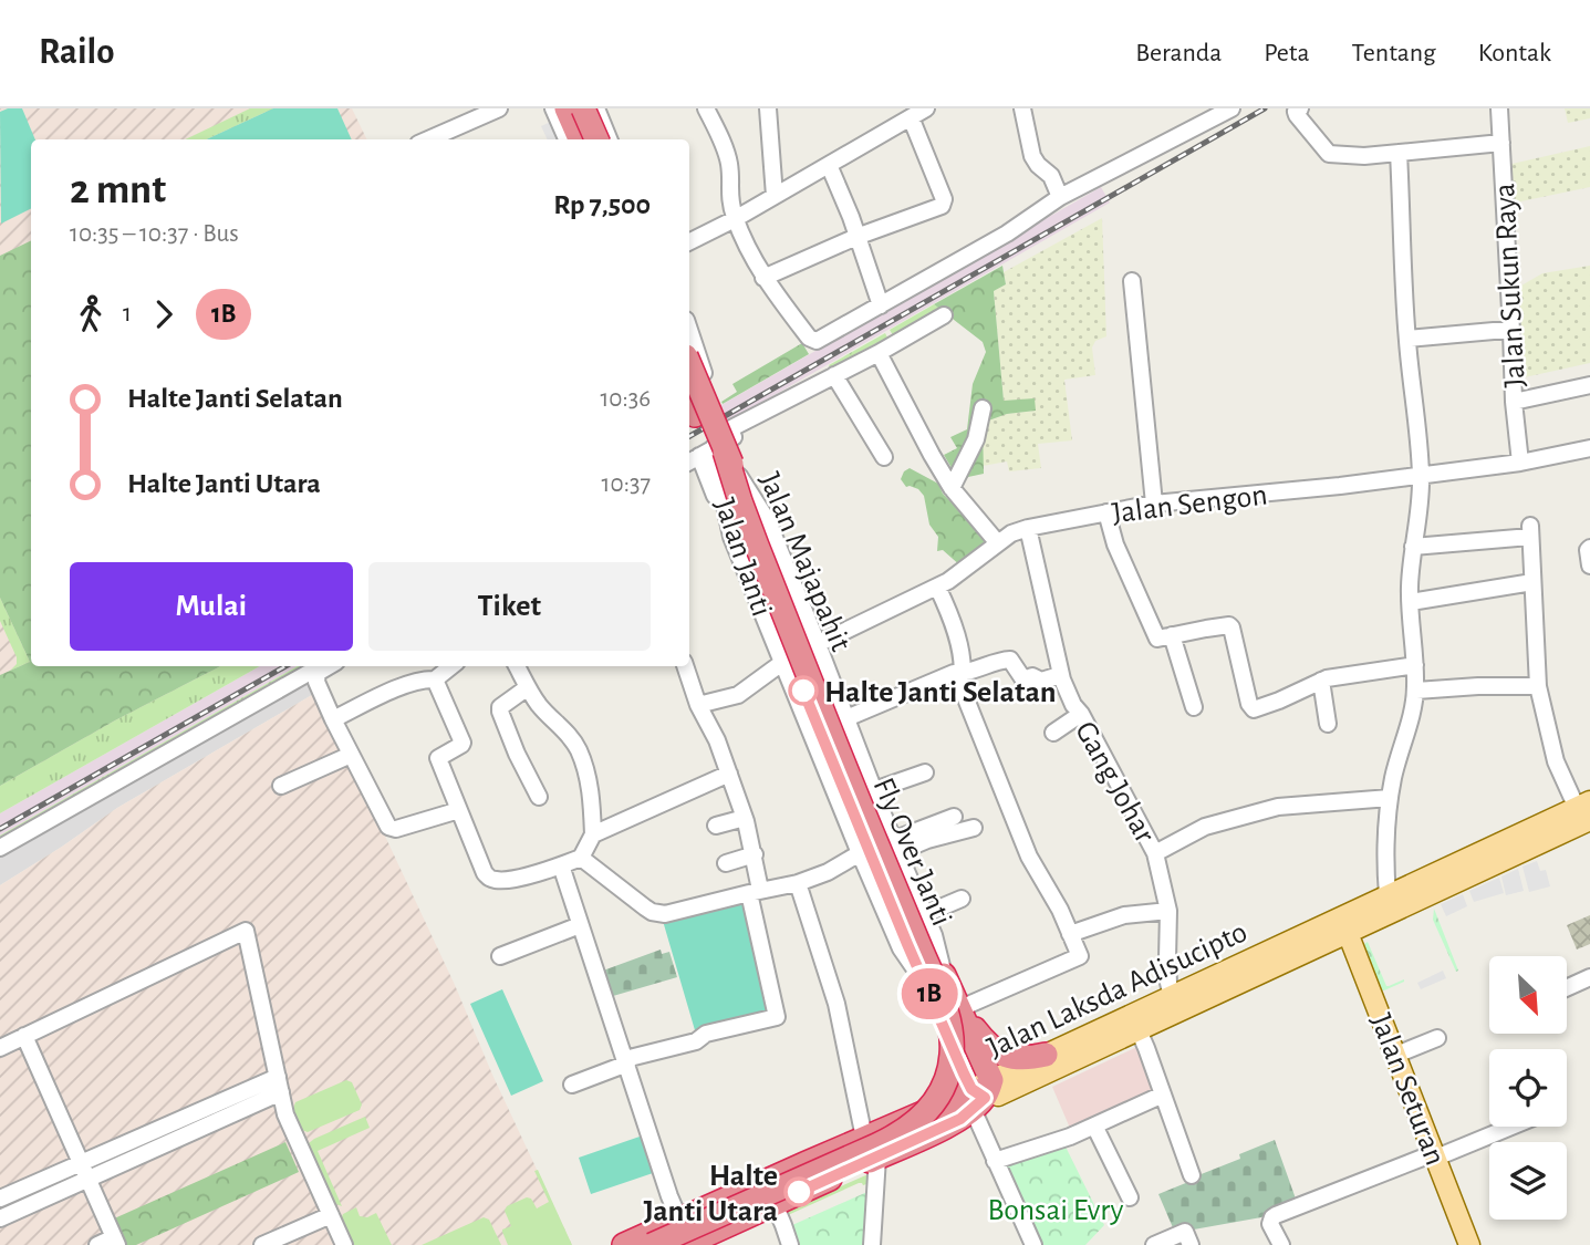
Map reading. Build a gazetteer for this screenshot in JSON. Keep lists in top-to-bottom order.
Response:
{
  "streets": {
    "highway": ["Jalan Majapahit", "Fly Over Janti", "Jalan Laksda Adisucipto"],
    "main road": ["Jalan Seturan"],
    "street": [
      "Jalan Sukun Raya",
      "Jalan Sengon",
      "Jalan Janti",
      "Gang Johar"
    ]
  },
  "crossings": [
    ["Jalan Sukun Raya", "Jalan Sengon"],
    ["Jalan Sengon", "Jalan Janti"],
    ["Jalan Sengon", "Gang Johar"],
    ["Jalan Janti", "Jalan Majapahit"],
    ["Jalan Majapahit", "Fly Over Janti"],
    ["Jalan Majapahit", "Jalan Laksda Adisucipto"],
    ["Gang Johar", "Jalan Laksda Adisucipto"],
    ["Jalan Laksda Adisucipto", "Jalan Seturan"]
  ],
  "parks": ["Bonsai Evry"],
  "places": ["Halte Janti Selatan", "Halte Janti Utara"],
  "lines": ["bus line 1B"],
  "north": "bottom right",
  "page": {
    "header": "Railo",
    "nav": [
      "Beranda",
      "Peta",
      "Tentang",
      "Kontak"
    ],
    "on_map": "1B",
    "heading": ["2 mnt", "10:35 – 10:37 · Bus", "Rp 7,500"],
    "legs": ["1", "1B"],
    "list": [
      {
        "name": "Halte Janti Selatan",
        "value": "10:36"
      },
      {
        "name": "Halte Janti Utara",
        "value": "10:37"
      }
    ],
    "buttons": ["Mulai", "Tiket"]
  }
}
